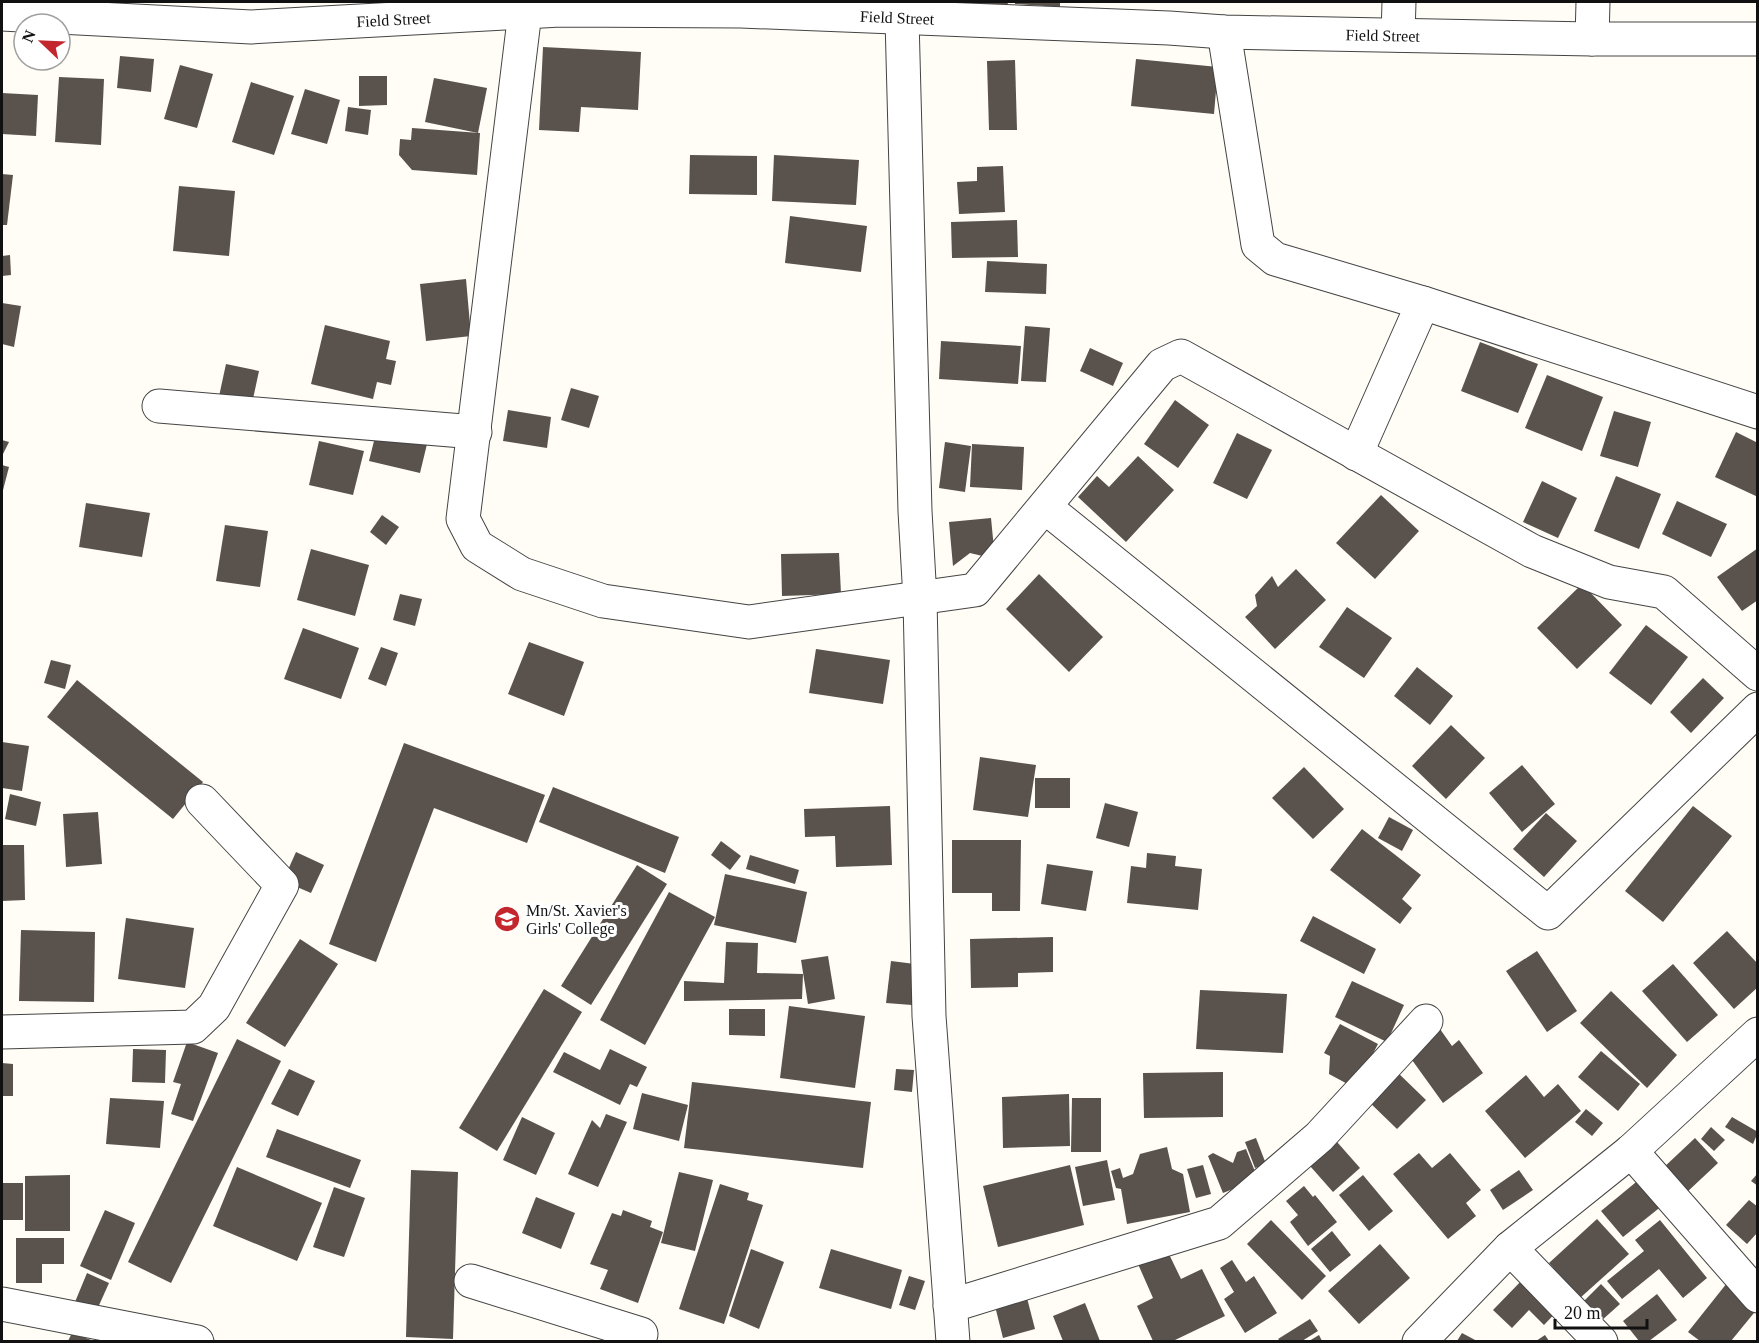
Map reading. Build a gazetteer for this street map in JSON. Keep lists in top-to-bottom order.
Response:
{
  "streets": {
    "street": ["Field Street"]
  },
  "places": {
    "school or university": ["Mn/St. Xavier's Girls' College"]
  },
  "scale_bar": "20 m",
  "north": "top left"
}
